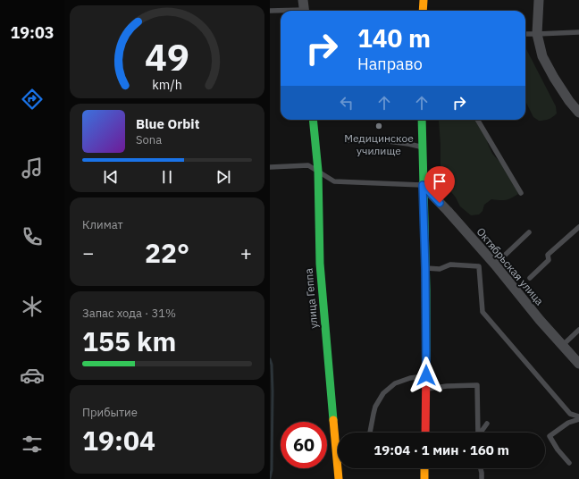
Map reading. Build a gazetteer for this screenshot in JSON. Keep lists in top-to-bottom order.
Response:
{
  "streets": {
    "main road": ["улица Геппа"],
    "street": ["Октябрьская улица"]
  },
  "places": ["Медицинское училище"],
  "page": {
    "tabs": "19:03",
    "turn": ["140 m", "Направо"],
    "song": ["Blue Orbit", "Sona"],
    "tile": [
      "Климат",
      ["Запас хода · 31%", "155 km"],
      ["Прибытие", "19:04"]
    ],
    "heat": ["−", "22°", "+"],
    "limit": "60",
    "trip": "19:04 · 1 мин · 160 m",
    "gauge": ["49", "km/h"]
  }
}
